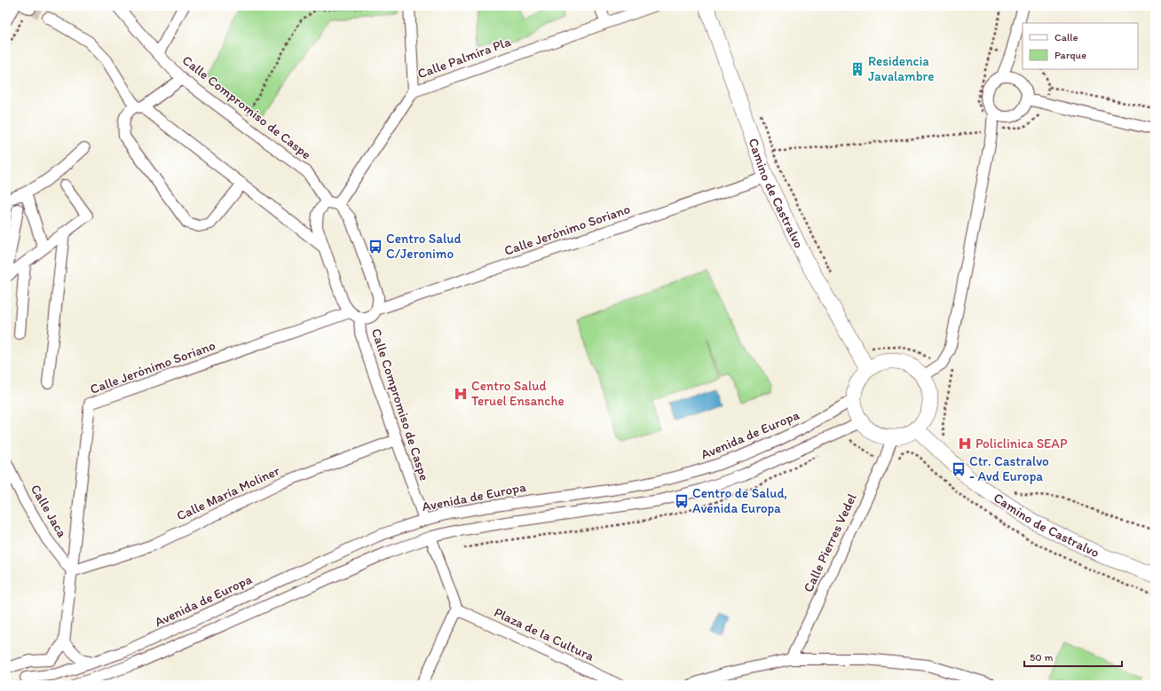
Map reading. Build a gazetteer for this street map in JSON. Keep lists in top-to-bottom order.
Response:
{
  "streets": {
    "street": [
      "Calle Palmira Pla",
      "Calle Compromiso de Caspe",
      "Camino de Castralvo",
      "Calle Jerónimo Soriano",
      "Avenida de Europa",
      "Calle María Moliner",
      "Calle Jaca",
      "Calle Pierres Vedel",
      "Plaza de la Cultura"
    ]
  },
  "crossings": [
    ["Calle Palmira Pla", "Calle Compromiso de Caspe"],
    ["Calle Palmira Pla", "Calle Jerónimo Soriano"],
    ["Calle Compromiso de Caspe", "Calle Jerónimo Soriano"],
    ["Calle Compromiso de Caspe", "Avenida de Europa"],
    ["Calle Compromiso de Caspe", "Calle María Moliner"],
    ["Camino de Castralvo", "Calle Jerónimo Soriano"],
    ["Camino de Castralvo", "Avenida de Europa"],
    ["Camino de Castralvo", "Calle Pierres Vedel"],
    ["Calle Jerónimo Soriano", "Calle María Moliner"],
    ["Calle Jerónimo Soriano", "Calle Jaca"],
    ["Avenida de Europa", "Calle Pierres Vedel"],
    ["Calle María Moliner", "Calle Jaca"]
  ],
  "places": {
    "building": ["Residencia Javalambre"],
    "bus stop": ["Centro Salud C/Jeronimo", "Ctr. Castralvo - Avd Europa", "Centro de Salud, Avenida Europa"],
    "hospital": ["Centro Salud Teruel Ensanche", "Policlinica SEAP"]
  },
  "legend": ["Calle", "Parque"],
  "scale_bar": "50 m"
}
